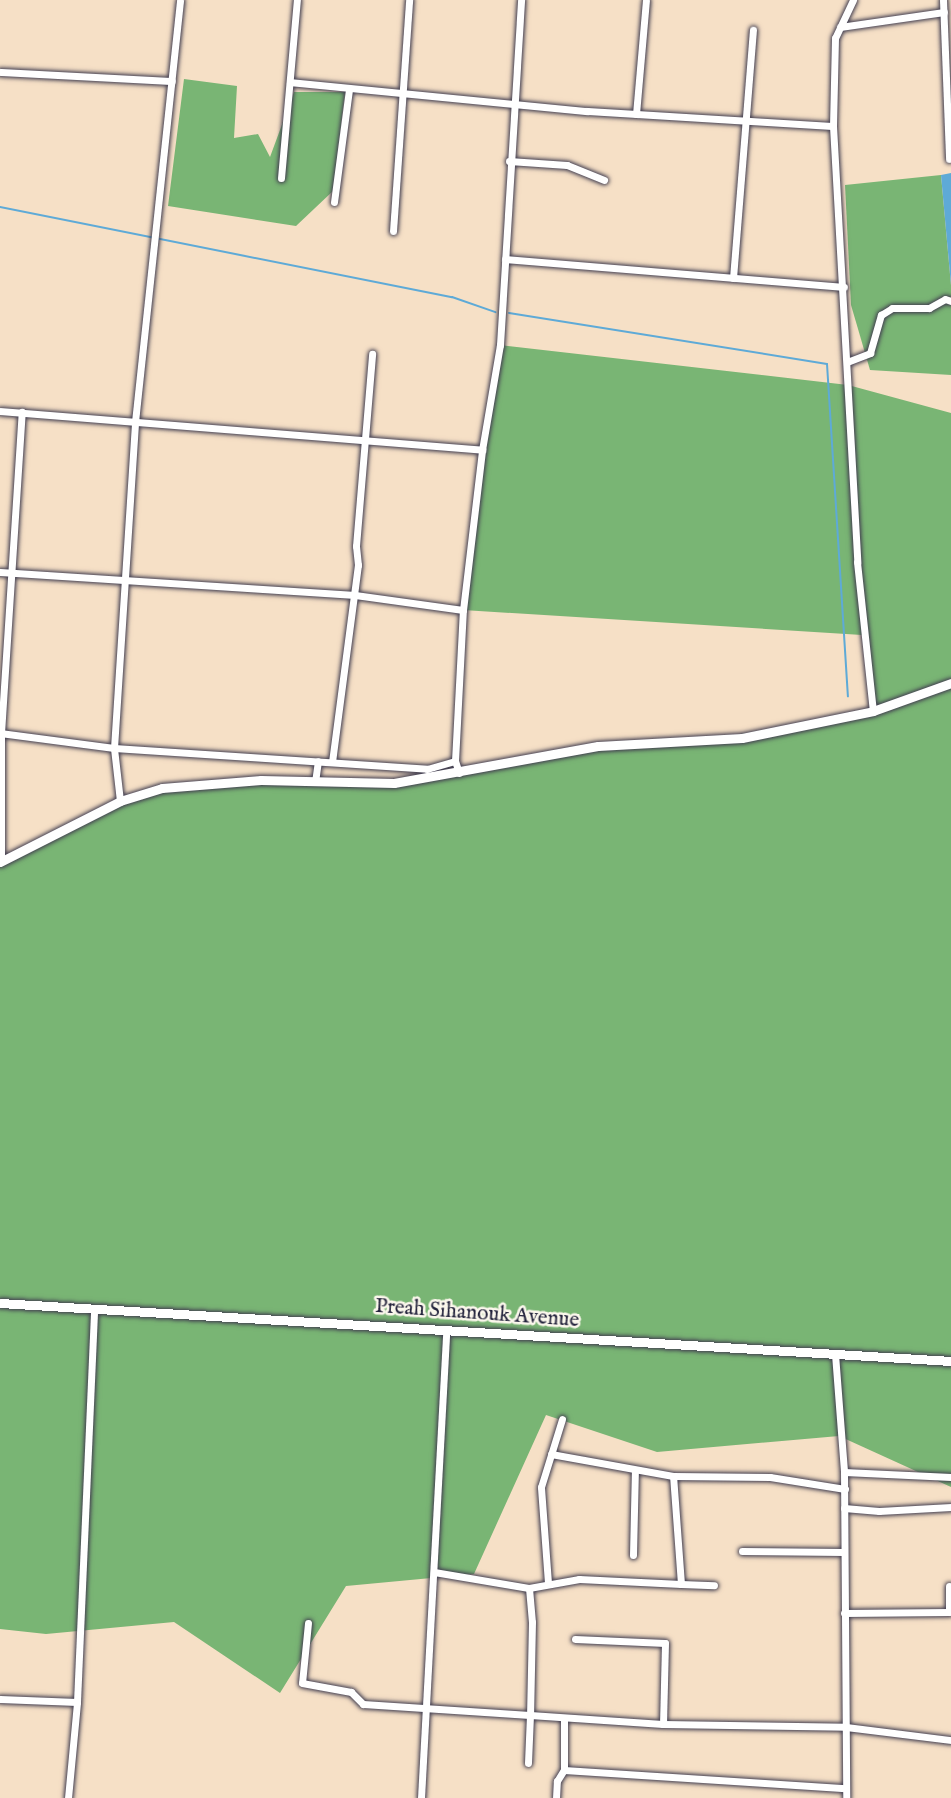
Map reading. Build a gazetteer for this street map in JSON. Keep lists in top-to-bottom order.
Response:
{
  "streets": {
    "main road": ["Preah Sihanouk Avenue"]
  }
}
